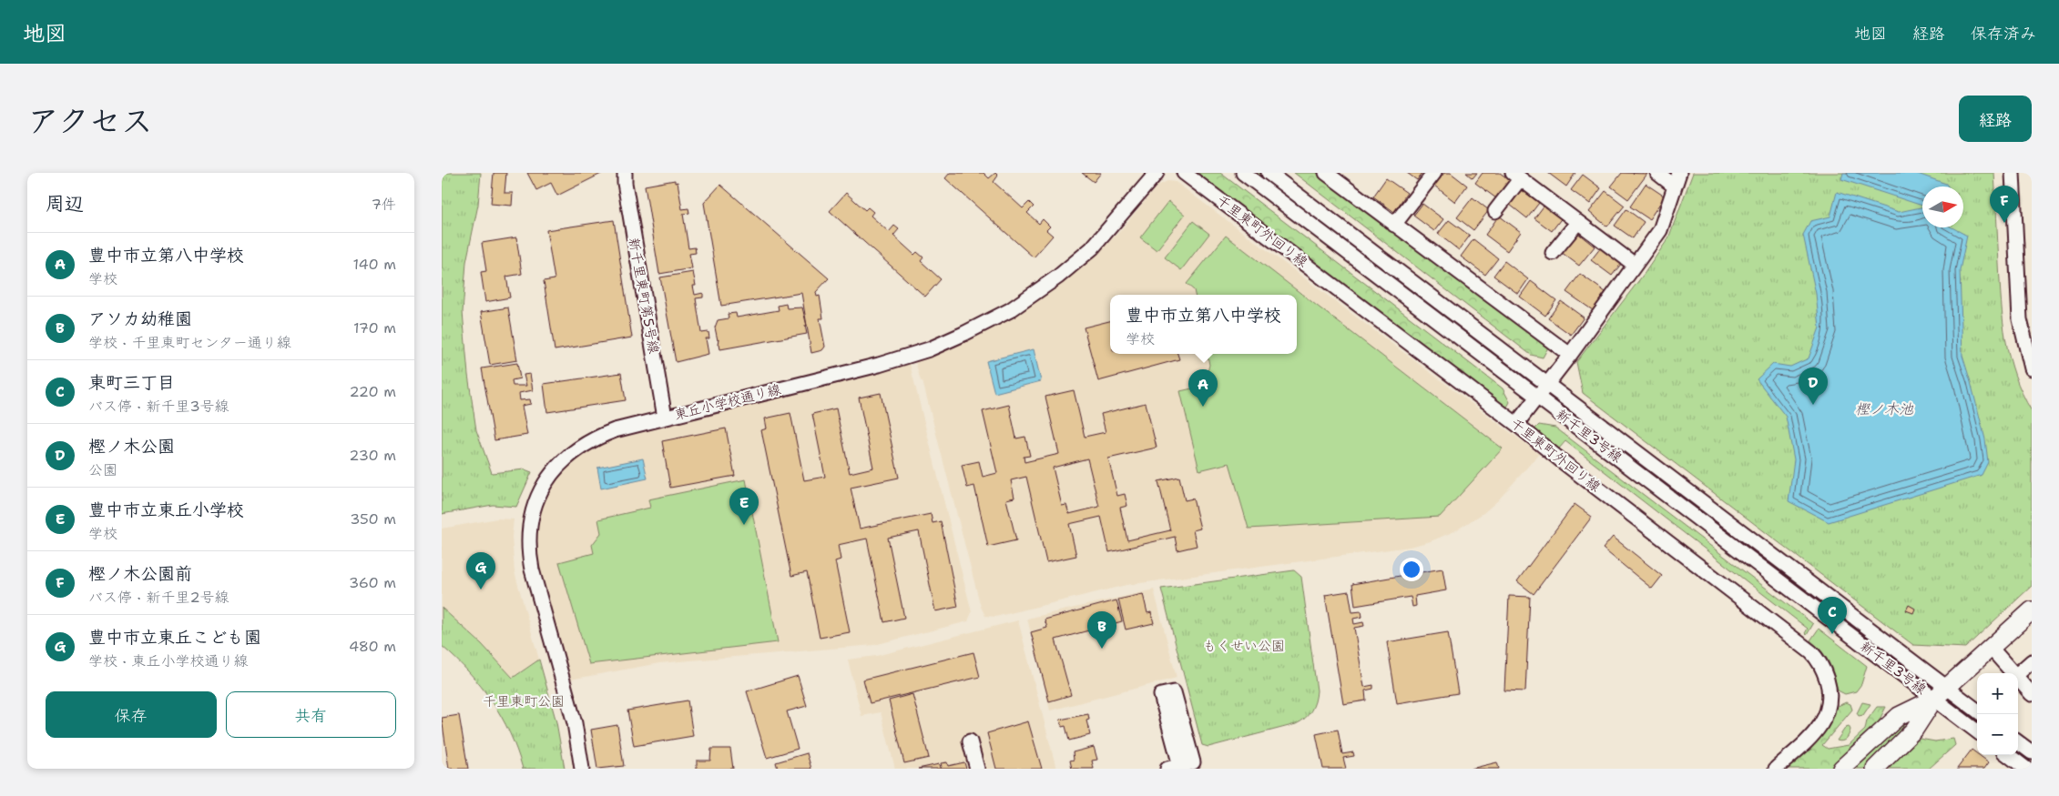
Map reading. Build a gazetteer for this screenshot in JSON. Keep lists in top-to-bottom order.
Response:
{
  "streets": {
    "street": [
      "千里東町外回り線",
      "新千里東町第5号線",
      "東丘小学校通り線",
      "新千里3号線"
    ]
  },
  "crossings": [
    ["新千里東町第5号線", "東丘小学校通り線"]
  ],
  "water": ["樫ノ木池"],
  "parks": ["もくせい公園", "千里東町公園"],
  "north": "right",
  "page": {
    "header": "地図",
    "nav": ["地図", "経路", "保存済み"],
    "title": "アクセス",
    "buttons": [
      "経路",
      ["保存", "共有"]
    ],
    "heading": ["周辺", "7件"],
    "pins": [
      "F",
      "D",
      "A",
      "E",
      "G",
      "C",
      "B"
    ],
    "list": [
      {
        "mark": "A",
        "name": "豊中市立第八中学校",
        "note": "学校",
        "value": "140 m"
      },
      {
        "mark": "B",
        "name": "アソカ幼稚園",
        "note": "学校 · 千里東町センター通り線",
        "value": "170 m"
      },
      {
        "mark": "C",
        "name": "東町三丁目",
        "note": "バス停 · 新千里3号線",
        "value": "220 m"
      },
      {
        "mark": "D",
        "name": "樫ノ木公園",
        "note": "公園",
        "value": "230 m"
      },
      {
        "mark": "E",
        "name": "豊中市立東丘小学校",
        "note": "学校",
        "value": "350 m"
      },
      {
        "mark": "F",
        "name": "樫ノ木公園前",
        "note": "バス停 · 新千里2号線",
        "value": "360 m"
      },
      {
        "mark": "G",
        "name": "豊中市立東丘こども園",
        "note": "学校 · 東丘小学校通り線",
        "value": "480 m"
      }
    ],
    "popup": ["豊中市立第八中学校", "学校"],
    "map_buttons": ["+", "−"]
  }
}
